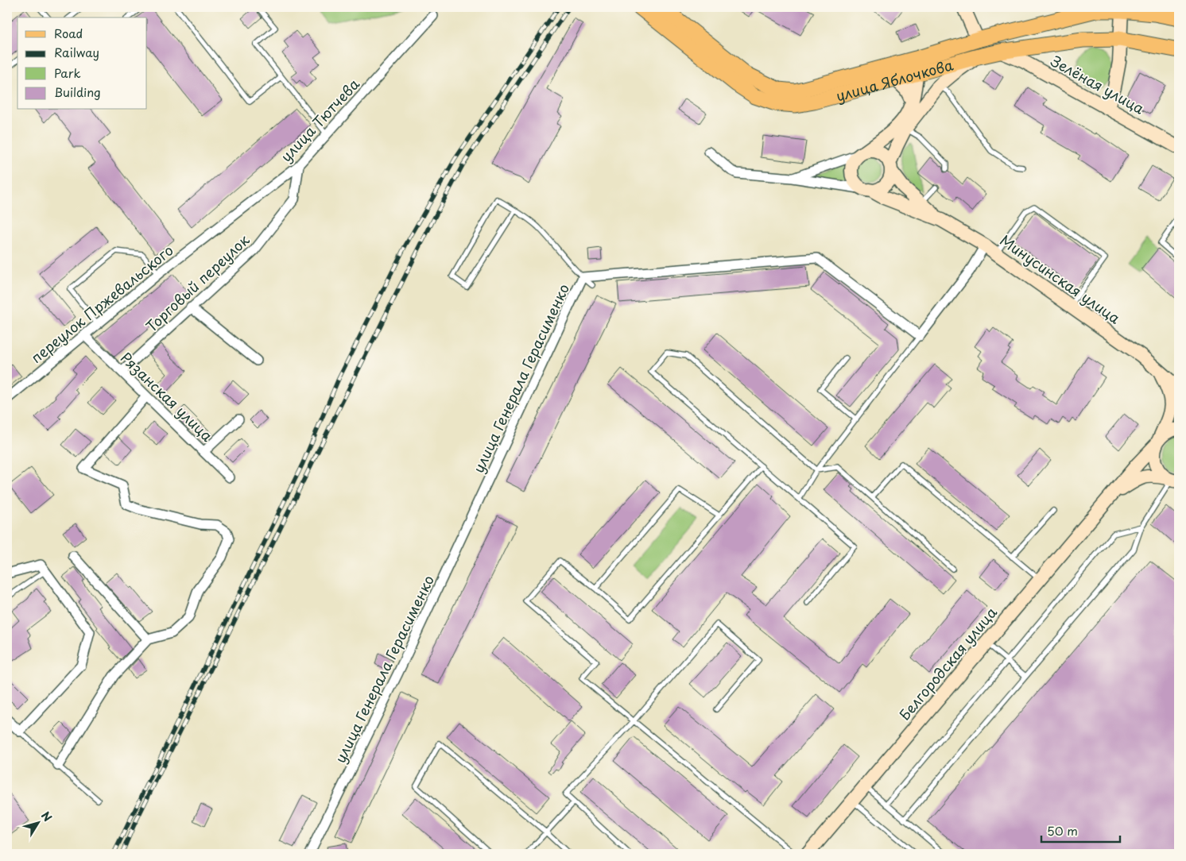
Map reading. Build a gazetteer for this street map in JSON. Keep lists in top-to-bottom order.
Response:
{
  "streets": {
    "main road": [
      "улица Яблочкова",
      "Зелёная улица",
      "Минусинская улица",
      "Белгородская улица"
    ],
    "street": [
      "улица Тютчева",
      "Торговый переулок",
      "переулок Пржевальского",
      "улица Генерала Герасименко",
      "Рязанская улица"
    ]
  },
  "crossings": [
    ["улица Яблочкова", "Зелёная улица"],
    ["улица Тютчева", "Торговый переулок"],
    ["улица Тютчева", "переулок Пржевальского"],
    ["Минусинская улица", "Белгородская улица"],
    ["Торговый переулок", "Рязанская улица"],
    ["переулок Пржевальского", "Рязанская улица"]
  ],
  "legend": [
    "Road",
    "Railway",
    "Park",
    "Building"
  ],
  "scale_bar": "50 m",
  "north": "top right"
}
